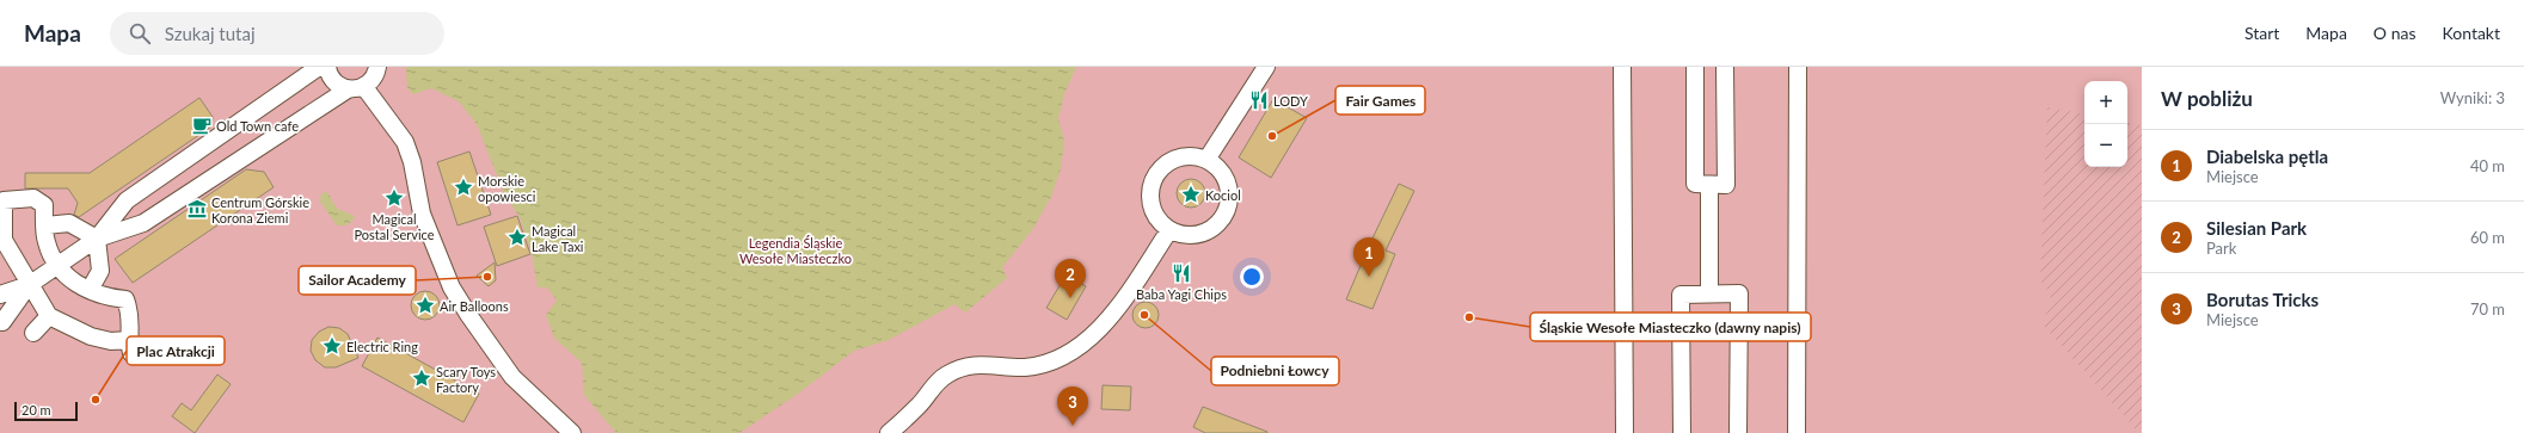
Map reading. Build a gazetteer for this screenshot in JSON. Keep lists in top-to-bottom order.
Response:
{
  "parks": ["Legendia Śląskie Wesołe Miasteczko"],
  "places": {
    "restaurant": ["LODY", "Baba Yagi Chips"],
    "cafe": ["Old Town cafe"],
    "other": [
      "Fair Games",
      "Sailor Academy",
      "Podniebni Łowcy",
      "Śląskie Wesołe Miasteczko (dawny napis)",
      "Plac Atrakcji"
    ],
    "place": [
      "Morskie opowiesci",
      "Kociol",
      "Magical Postal Service",
      "Magical Lake Taxi",
      "Air Balloons",
      "Electric Ring",
      "Scary Toys Factory"
    ],
    "museum": ["Centrum Górskie Korona Ziemi"]
  },
  "scale_bar": "20 m",
  "page": {
    "header": "Mapa",
    "search": "Szukaj tutaj",
    "nav": [
      "Start",
      "Mapa",
      "O nas",
      "Kontakt"
    ],
    "heading": ["W pobliżu", "Wyniki: 3"],
    "map_buttons": ["+", "−"],
    "list": [
      {
        "mark": "1",
        "name": "Diabelska pętla",
        "note": "Miejsce",
        "value": "40 m"
      },
      {
        "mark": "2",
        "name": "Silesian Park",
        "note": "Park",
        "value": "60 m"
      },
      {
        "mark": "3",
        "name": "Borutas Tricks",
        "note": "Miejsce",
        "value": "70 m"
      }
    ],
    "pins": ["1", "2", "3"],
    "scale": "20 m"
  }
}
